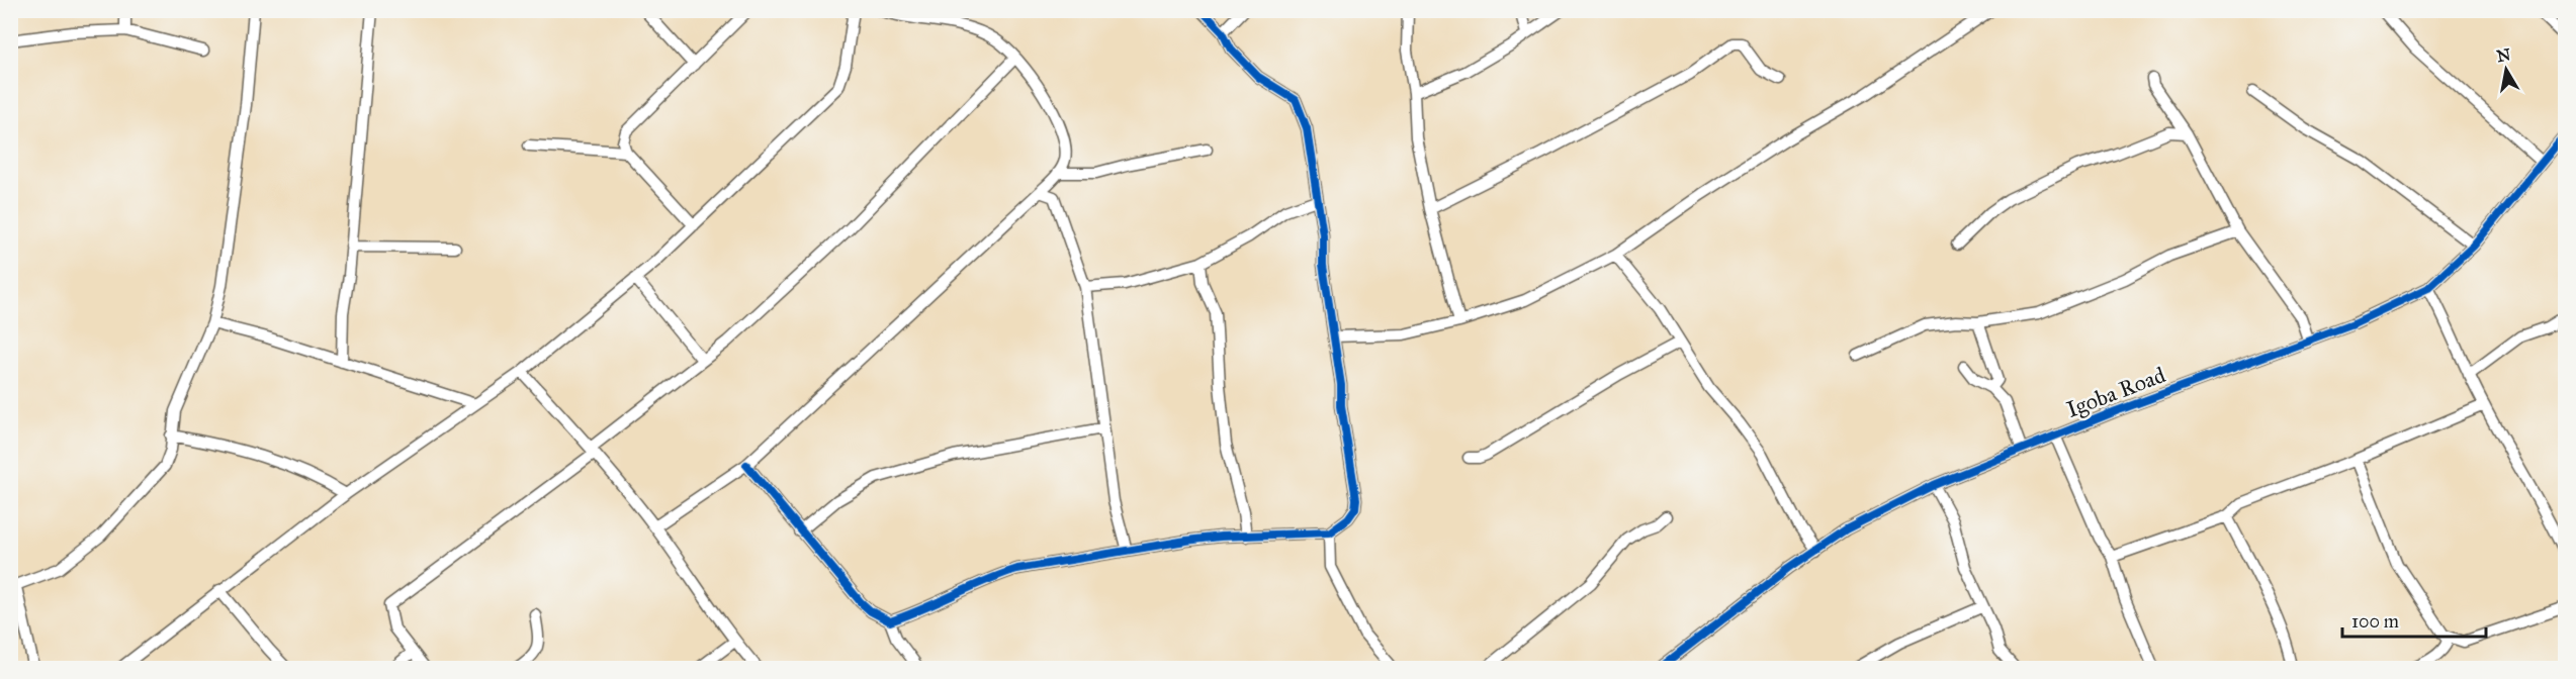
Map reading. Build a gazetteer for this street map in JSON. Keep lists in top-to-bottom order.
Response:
{
  "streets": {
    "street": ["Igoba Road"]
  },
  "scale_bar": "100 m",
  "north": "top"
}
